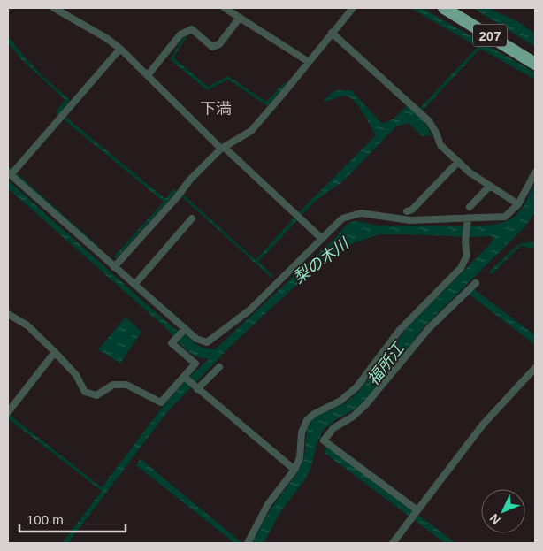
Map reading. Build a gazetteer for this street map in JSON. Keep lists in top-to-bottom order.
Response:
{
  "streets": {
    "highway": ["207"]
  },
  "districts": ["下満"],
  "water": ["梨の木川", "福所江"],
  "scale_bar": "100 m",
  "north": "bottom left"
}
